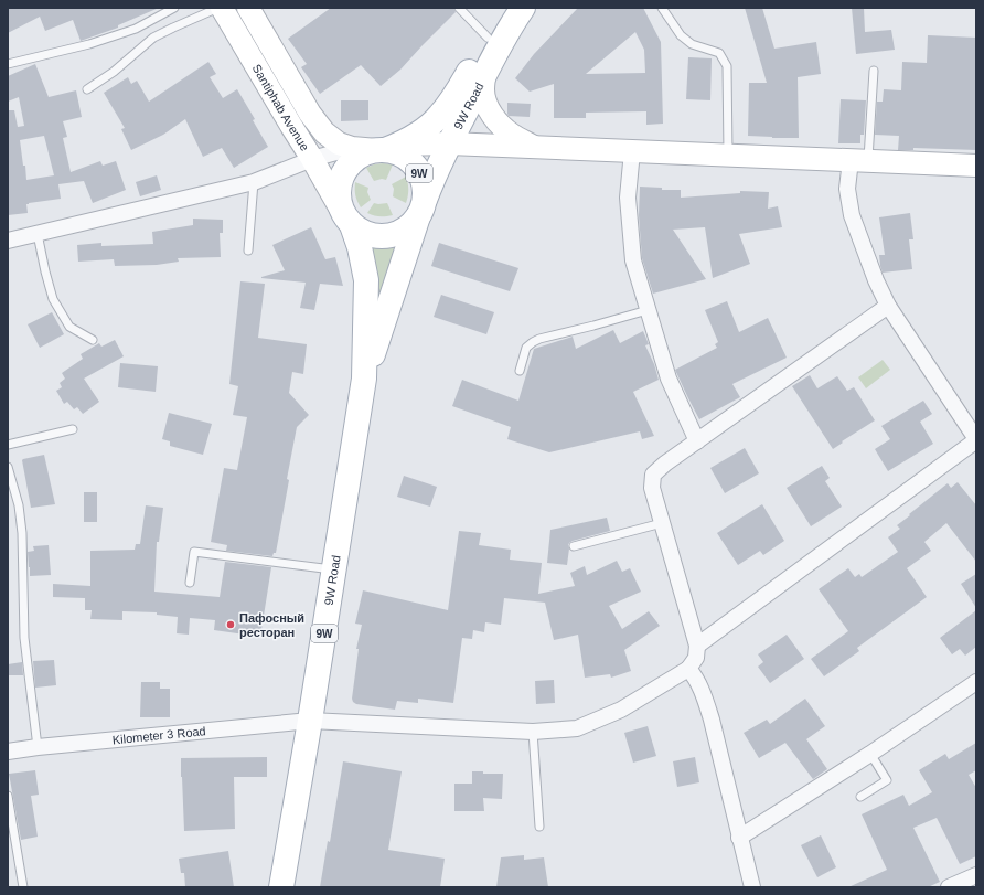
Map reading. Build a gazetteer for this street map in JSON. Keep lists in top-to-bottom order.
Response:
{
  "streets": {
    "main road": ["9W Road", "9W"],
    "street": ["Santiphab Avenue", "Kilometer 3 Road"]
  },
  "crossings": [
    ["9W Road", "Santiphab Avenue"],
    ["9W Road", "Kilometer 3 Road"]
  ],
  "places": ["Пафосный ресторан"]
}
